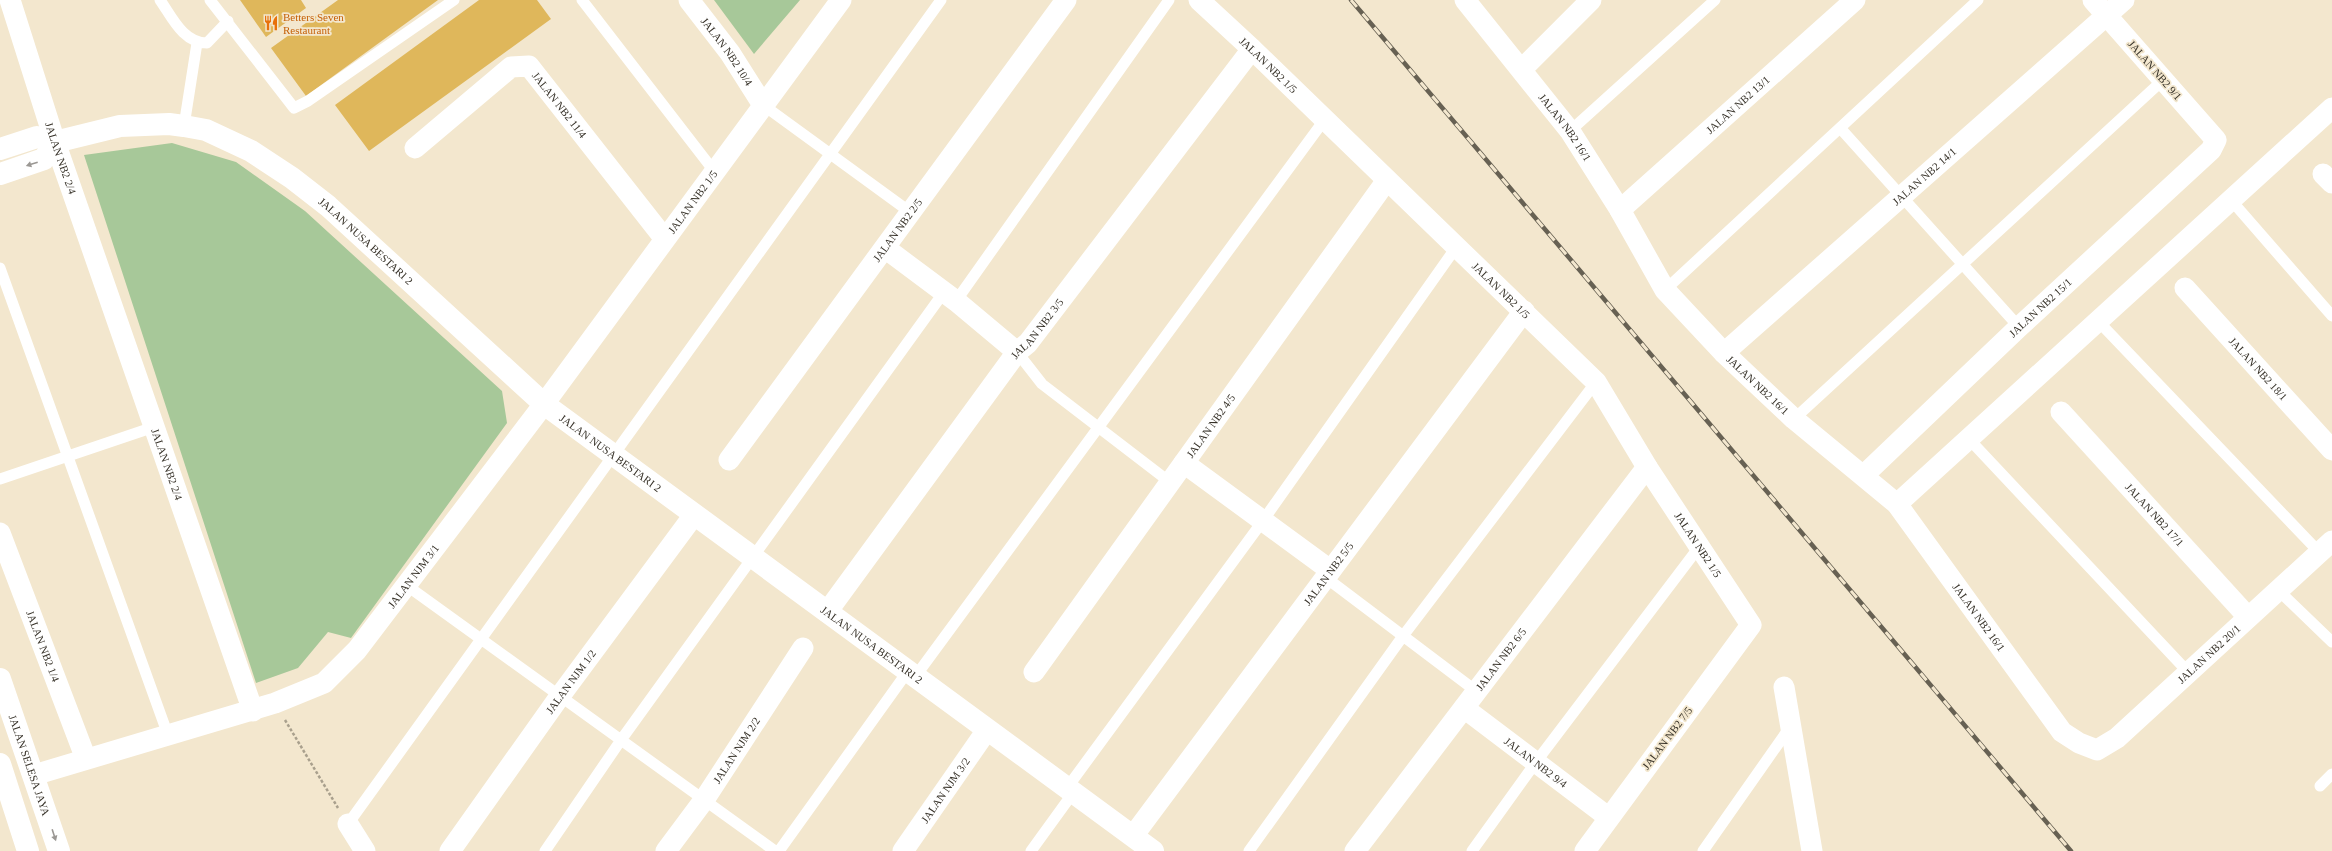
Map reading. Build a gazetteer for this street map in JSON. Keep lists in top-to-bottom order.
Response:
{
  "streets": {
    "street": [
      "JALAN NB2 10/4",
      "JALAN NB2 1/5",
      "JALAN NB2 9/1",
      "JALAN NB2 11/4",
      "JALAN NB2 13/1",
      "JALAN NB2 16/1",
      "JALAN NB2 2/4",
      "JALAN NB2 14/1",
      "JALAN NB2 2/5",
      "JALAN NUSA BESTARI 2",
      "JALAN NB2 15/1",
      "JALAN NB2 3/5",
      "JALAN NB2 18/1",
      "JALAN NB2 4/5",
      "JALAN NB2 17/1",
      "JALAN NB2 5/5",
      "JALAN NJM 3/1",
      "JALAN NB2 1/4",
      "JALAN NB2 20/1",
      "JALAN NB2 6/5",
      "JALAN NJM 1/2",
      "JALAN NB2 7/5",
      "JALAN NJM 2/2",
      "JALAN NB2 9/4",
      "JALAN SELESA JAYA",
      "JALAN NJM 3/2"
    ]
  },
  "crossings": [
    ["JALAN NB2 10/4", "JALAN NB2 1/5"],
    ["JALAN NB2 1/5", "JALAN NB2 11/4"],
    ["JALAN NB2 1/5", "JALAN NUSA BESTARI 2"],
    ["JALAN NB2 1/5", "JALAN NB2 3/5"],
    ["JALAN NB2 1/5", "JALAN NB2 4/5"],
    ["JALAN NB2 1/5", "JALAN NB2 5/5"],
    ["JALAN NB2 1/5", "JALAN NJM 3/1"],
    ["JALAN NB2 1/5", "JALAN NB2 6/5"],
    ["JALAN NB2 1/5", "JALAN NB2 7/5"],
    ["JALAN NB2 9/1", "JALAN NB2 14/1"],
    ["JALAN NB2 9/1", "JALAN NB2 15/1"],
    ["JALAN NB2 13/1", "JALAN NB2 16/1"],
    ["JALAN NB2 16/1", "JALAN NB2 14/1"],
    ["JALAN NB2 16/1", "JALAN NB2 15/1"],
    ["JALAN NB2 16/1", "JALAN NB2 20/1"],
    ["JALAN NB2 2/4", "JALAN NUSA BESTARI 2"],
    ["JALAN NB2 2/4", "JALAN NJM 3/1"],
    ["JALAN NUSA BESTARI 2", "JALAN NB2 3/5"],
    ["JALAN NUSA BESTARI 2", "JALAN NB2 5/5"],
    ["JALAN NUSA BESTARI 2", "JALAN NJM 3/1"],
    ["JALAN NUSA BESTARI 2", "JALAN NJM 1/2"],
    ["JALAN NUSA BESTARI 2", "JALAN NJM 3/2"],
    ["JALAN NB2 17/1", "JALAN NB2 20/1"],
    ["JALAN NB2 6/5", "JALAN NB2 9/4"],
    ["JALAN NB2 7/5", "JALAN NB2 9/4"]
  ],
  "places": {
    "restaurant": ["Betters Seven Restaurant"]
  }
}
